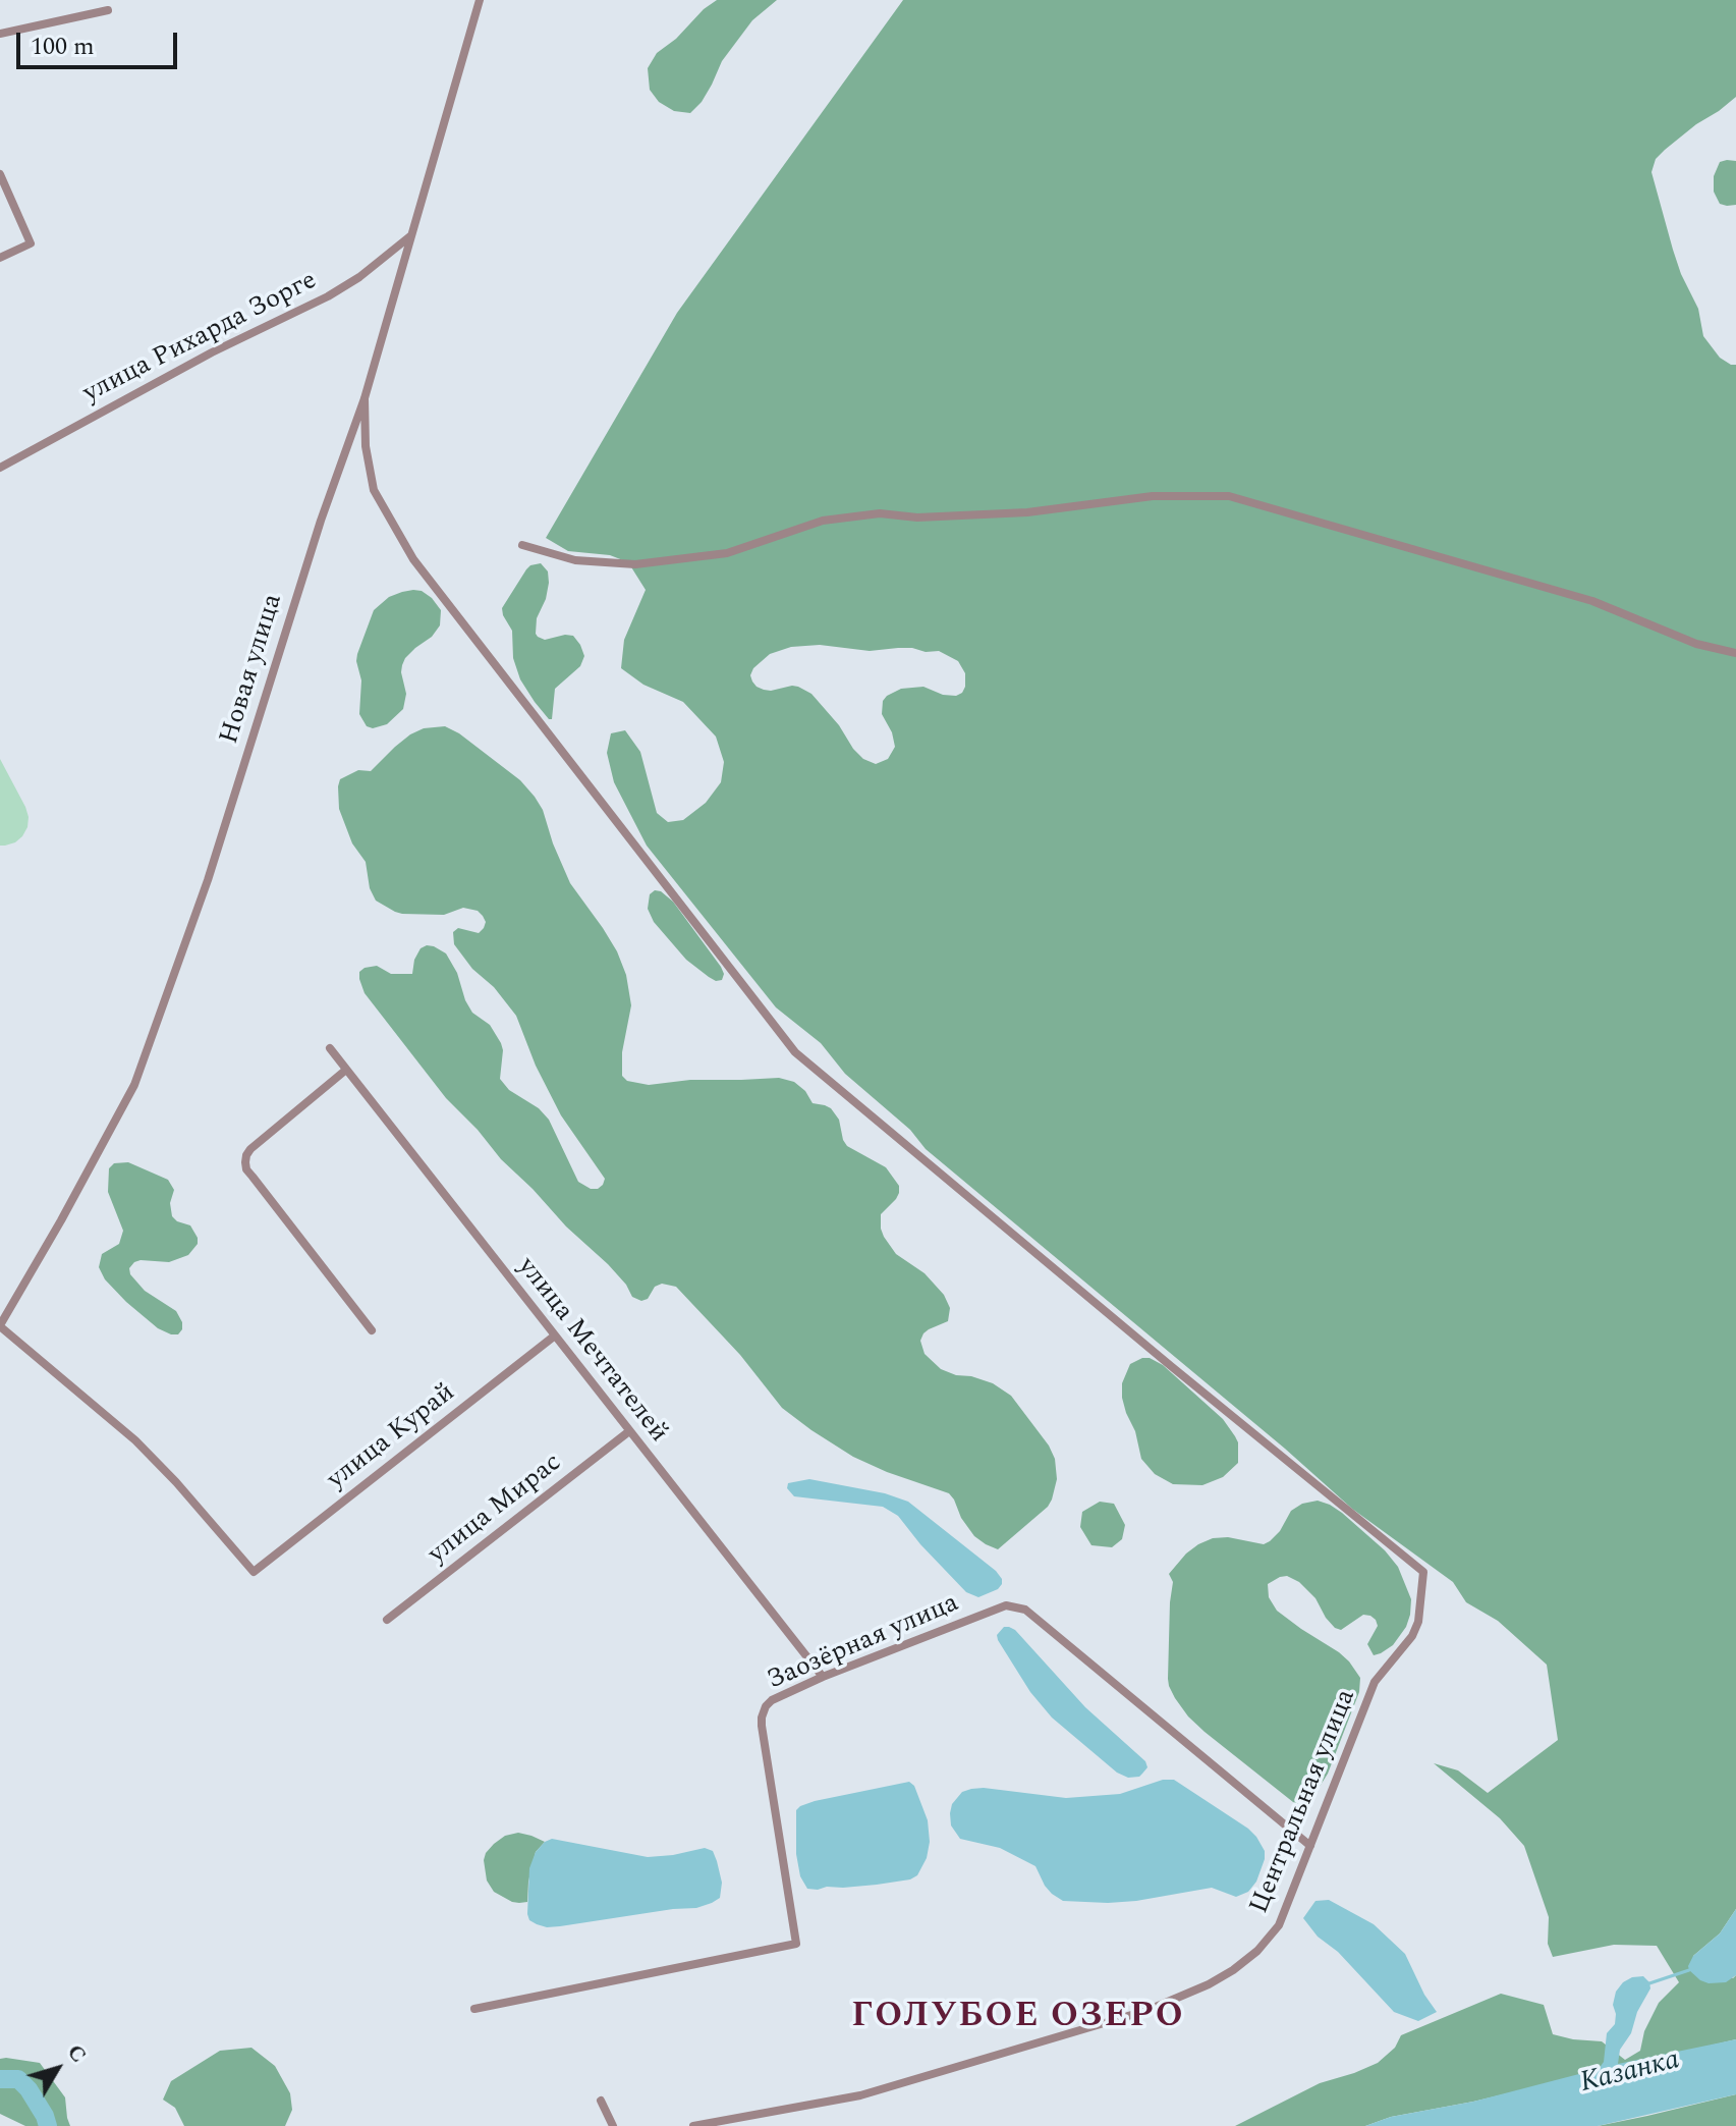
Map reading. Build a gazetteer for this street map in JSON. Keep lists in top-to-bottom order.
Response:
{
  "streets": {
    "street": [
      "улица Рихарда Зорге",
      "Новая улица",
      "улица Мечтателей",
      "улица Курай",
      "улица Мирас",
      "Заозёрная улица",
      "Центральная улица"
    ]
  },
  "crossings": [
    ["улица Рихарда Зорге", "Новая улица"],
    ["Новая улица", "улица Курай"],
    ["Новая улица", "Центральная улица"],
    ["улица Мечтателей", "улица Курай"],
    ["улица Мечтателей", "улица Мирас"],
    ["улица Мечтателей", "Заозёрная улица"],
    ["Заозёрная улица", "Центральная улица"]
  ],
  "districts": ["ГОЛУБОЕ ОЗЕРО"],
  "water": ["Казанка"],
  "scale_bar": "100 m",
  "north": "top right"
}
